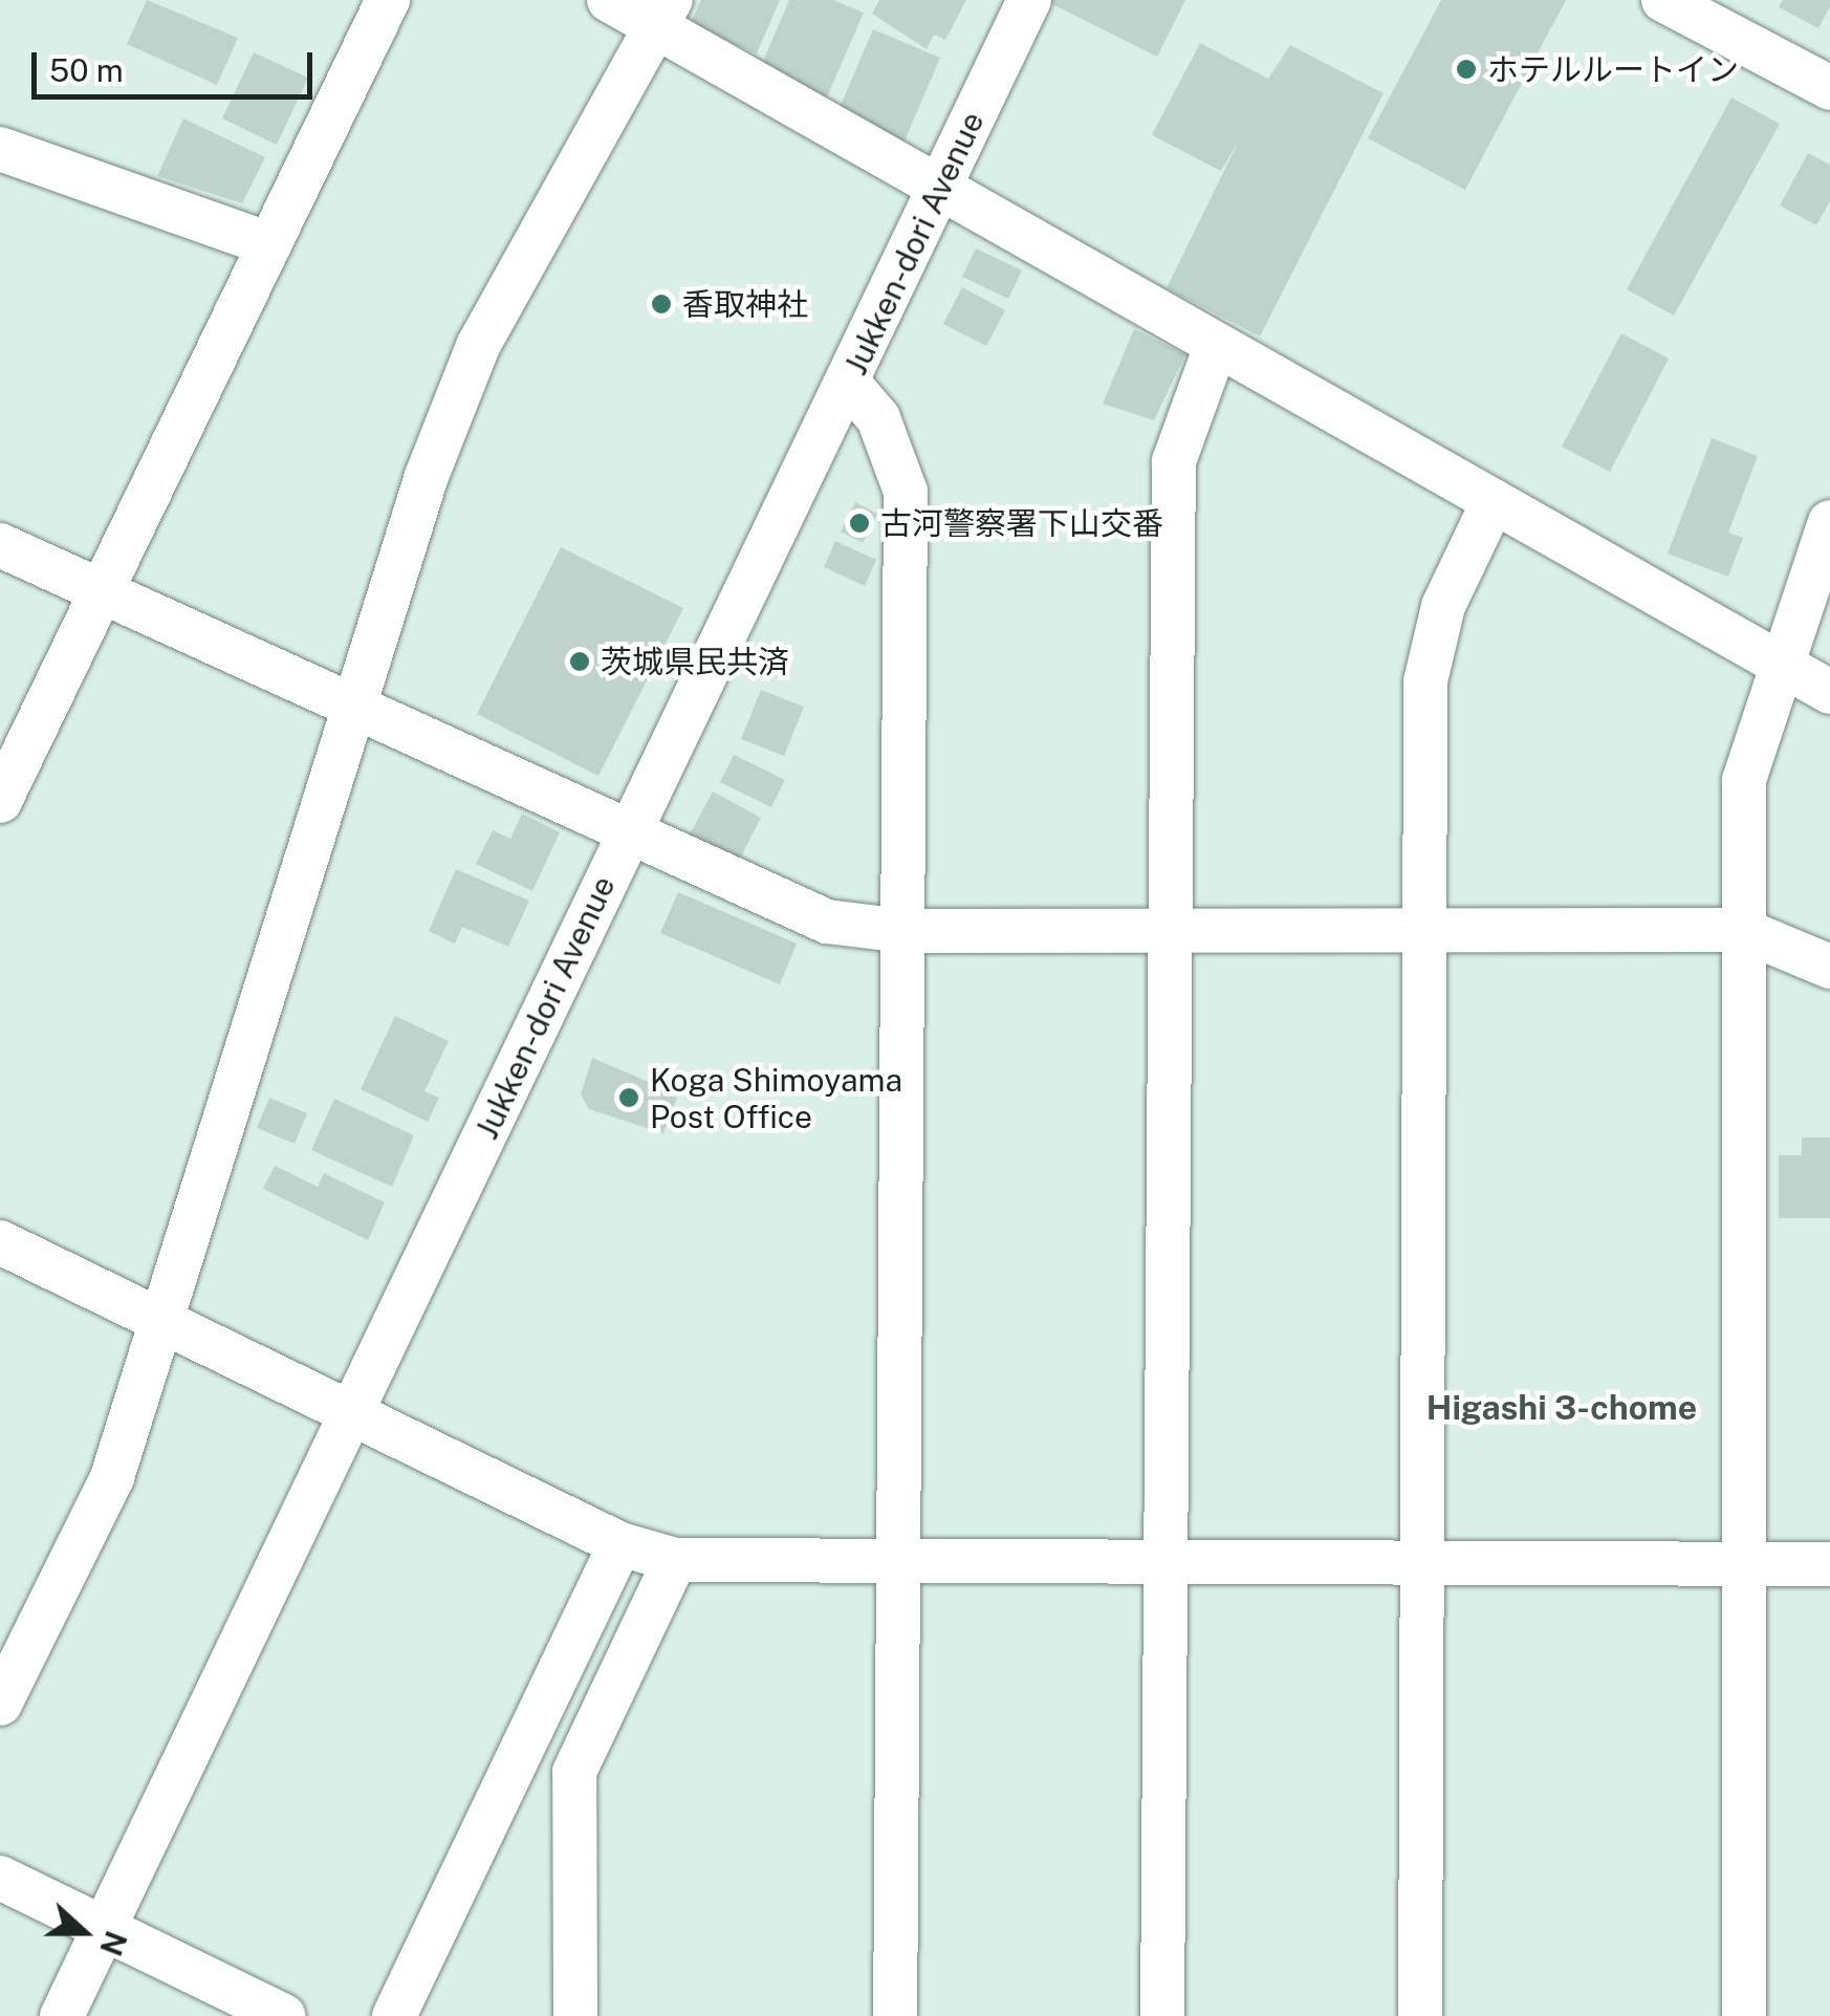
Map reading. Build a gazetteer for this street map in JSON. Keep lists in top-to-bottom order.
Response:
{
  "streets": {
    "street": ["Jukken-dori Avenue"]
  },
  "districts": ["Higashi 3-chome"],
  "places": [
    "ホテルルートイン",
    "香取神社",
    "古河警察署下山交番",
    "茨城県民共済",
    "Koga Shimoyama Post Office"
  ],
  "scale_bar": "50 m",
  "north": "right"
}
